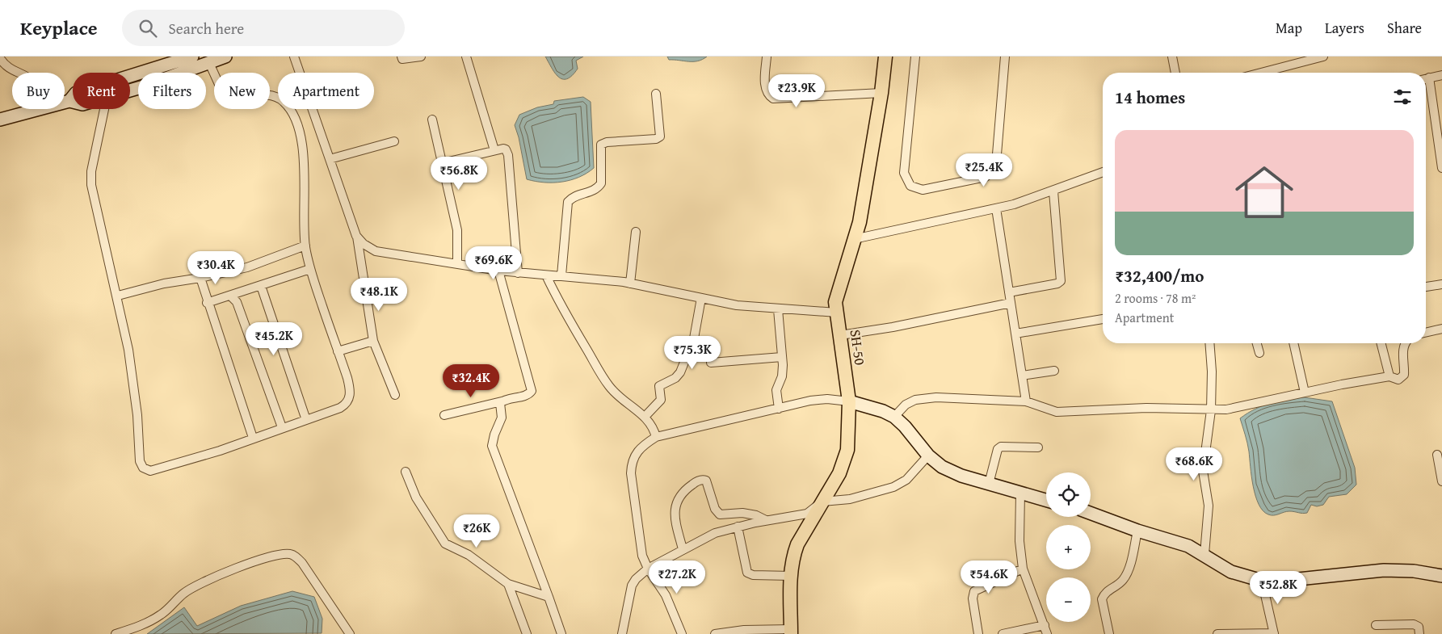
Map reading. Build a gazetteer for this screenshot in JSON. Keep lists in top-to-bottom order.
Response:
{
  "streets": {
    "main road": ["SH-50"]
  },
  "page": {
    "header": "Keyplace",
    "search": "Search here",
    "nav": ["Map", "Layers", "Share"],
    "chip": [
      "Buy",
      "Rent",
      "Filters",
      "New",
      "Apartment"
    ],
    "heading": "14 homes",
    "price": [
      "₹23.9K",
      "₹25.4K",
      "₹56.8K",
      "₹69.6K",
      "₹30.4K",
      "₹48.1K",
      "₹45.2K",
      "₹75.3K",
      "₹32.4K",
      "₹68.6K",
      "₹26K",
      "₹27.2K",
      "₹54.6K",
      "₹52.8K"
    ],
    "list": [
      {
        "name": "₹32,400/mo",
        "note": "2 rooms · 78 m² · Apartment"
      }
    ],
    "map_buttons": ["+", "−"]
  }
}
